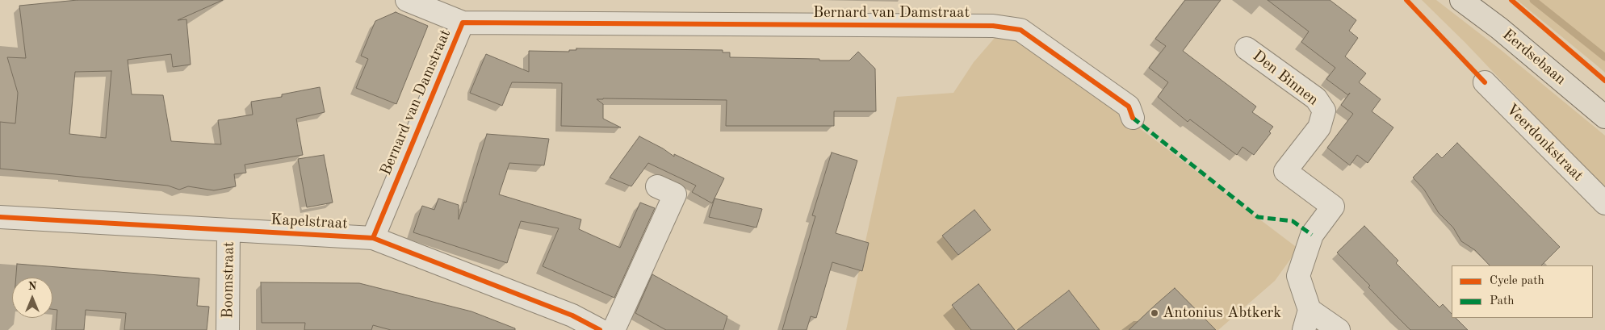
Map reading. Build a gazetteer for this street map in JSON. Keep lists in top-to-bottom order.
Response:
{
  "streets": {
    "main road": ["Eerdsebaan"],
    "street": [
      "Bernard van Damstraat",
      "Den Binnen",
      "Veerdonkstraat",
      "Kapelstraat",
      "Boomstraat"
    ]
  },
  "crossings": [
    ["Bernard van Damstraat", "Kapelstraat"],
    ["Kapelstraat", "Boomstraat"]
  ],
  "places": ["Antonius Abtkerk"],
  "legend": ["Cycle path", "Path"],
  "north": "top"
}
